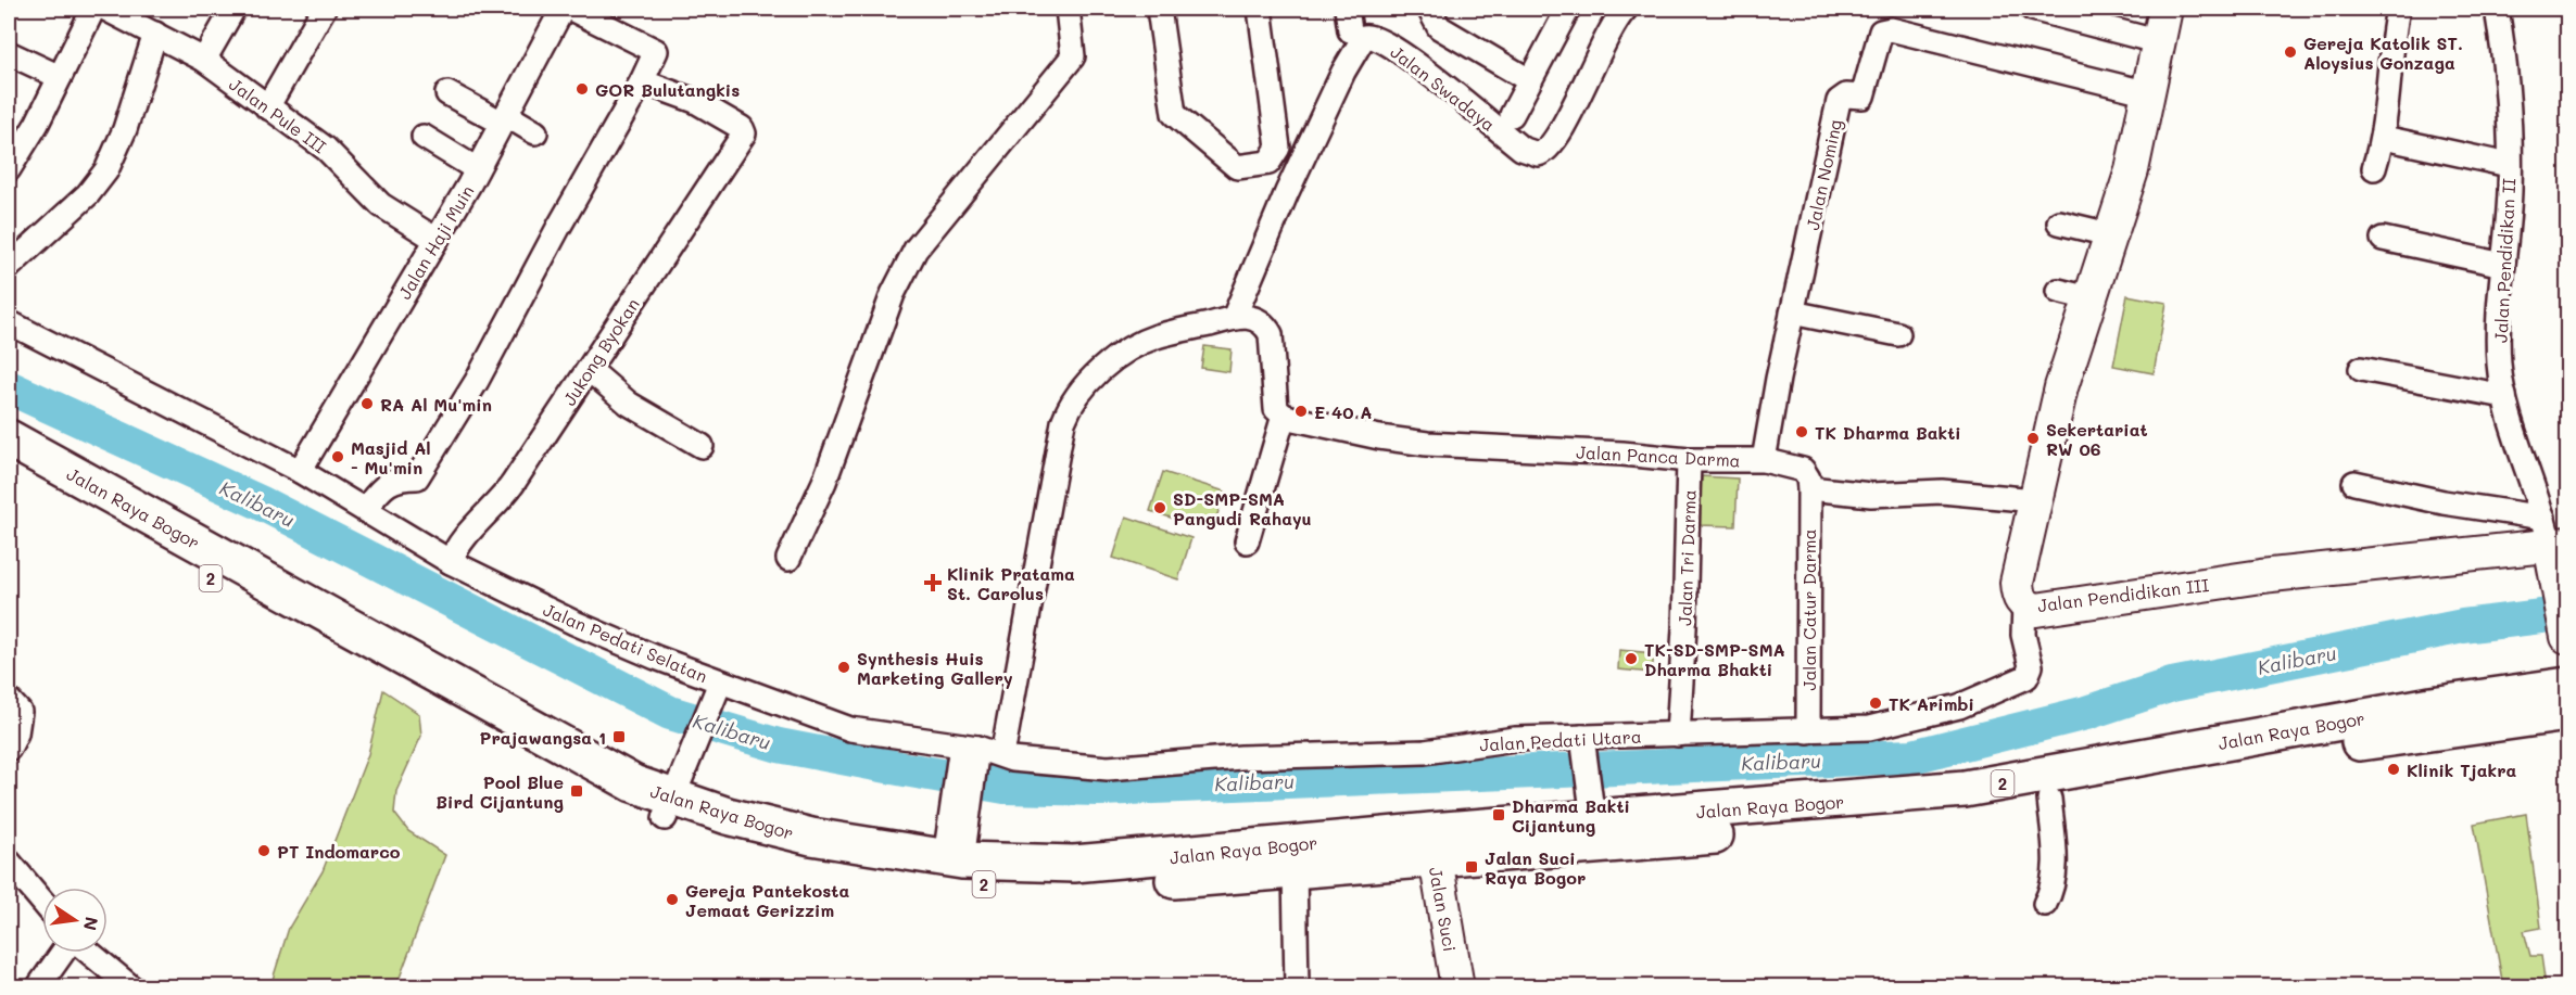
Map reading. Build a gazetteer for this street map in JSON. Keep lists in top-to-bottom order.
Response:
{
  "streets": {
    "highway": ["Jalan Raya Bogor", "2"],
    "street": [
      "Jalan Swadaya",
      "Jalan Pule III",
      "Jalan Noming",
      "Jalan Haji Muin",
      "Jalan Pendidikan II",
      "Jukong Byokan",
      "Jalan Panca Darma",
      "Jalan Tri Darma",
      "Jalan Pendidikan III",
      "Jalan Catur Darma",
      "Jalan Pedati Selatan",
      "Jalan Pedati Utara",
      "Jalan Suci"
    ]
  },
  "crossings": [
    ["Jalan Pule III", "Jalan Haji Muin"],
    ["Jalan Noming", "Jalan Panca Darma"],
    ["Jalan Noming", "Jalan Pendidikan III"],
    ["Jalan Haji Muin", "Jalan Pedati Selatan"],
    ["Jalan Pendidikan II", "Jalan Pendidikan III"],
    ["Jukong Byokan", "Jalan Pedati Selatan"],
    ["Jalan Panca Darma", "Jalan Tri Darma"],
    ["Jalan Panca Darma", "Jalan Catur Darma"],
    ["Jalan Raya Bogor", "Jalan Suci"],
    ["Jalan Tri Darma", "Jalan Pedati Utara"],
    ["Jalan Pendidikan III", "Jalan Pedati Utara"],
    ["Jalan Catur Darma", "Jalan Pedati Utara"],
    ["Jalan Pedati Selatan", "Jalan Pedati Utara"]
  ],
  "water": ["Kalibaru"],
  "places": {
    "other": [
      "Gereja Katolik ST. Aloysius Gonzaga",
      "GOR Bulutangkis",
      "RA Al Mu'min",
      "E 40 A",
      "TK Dharma Bakti",
      "Sekertariat RW 06",
      "Masjid Al - Mu'min",
      "SD-SMP-SMA Pangudi Rahayu",
      "TK-SD-SMP-SMA Dharma Bhakti",
      "Synthesis Huis Marketing Gallery",
      "TK Arimbi",
      "Klinik Tjakra",
      "PT Indomarco",
      "Gereja Pantekosta Jemaat Gerizzim"
    ],
    "health": ["Klinik Pratama St. Carolus"],
    "transit": [
      "Prajawangsa 1",
      "Pool Blue Bird Cijantung",
      "Dharma Bakti Cijantung",
      "Jalan Suci Raya Bogor"
    ]
  },
  "north": "right"
}
